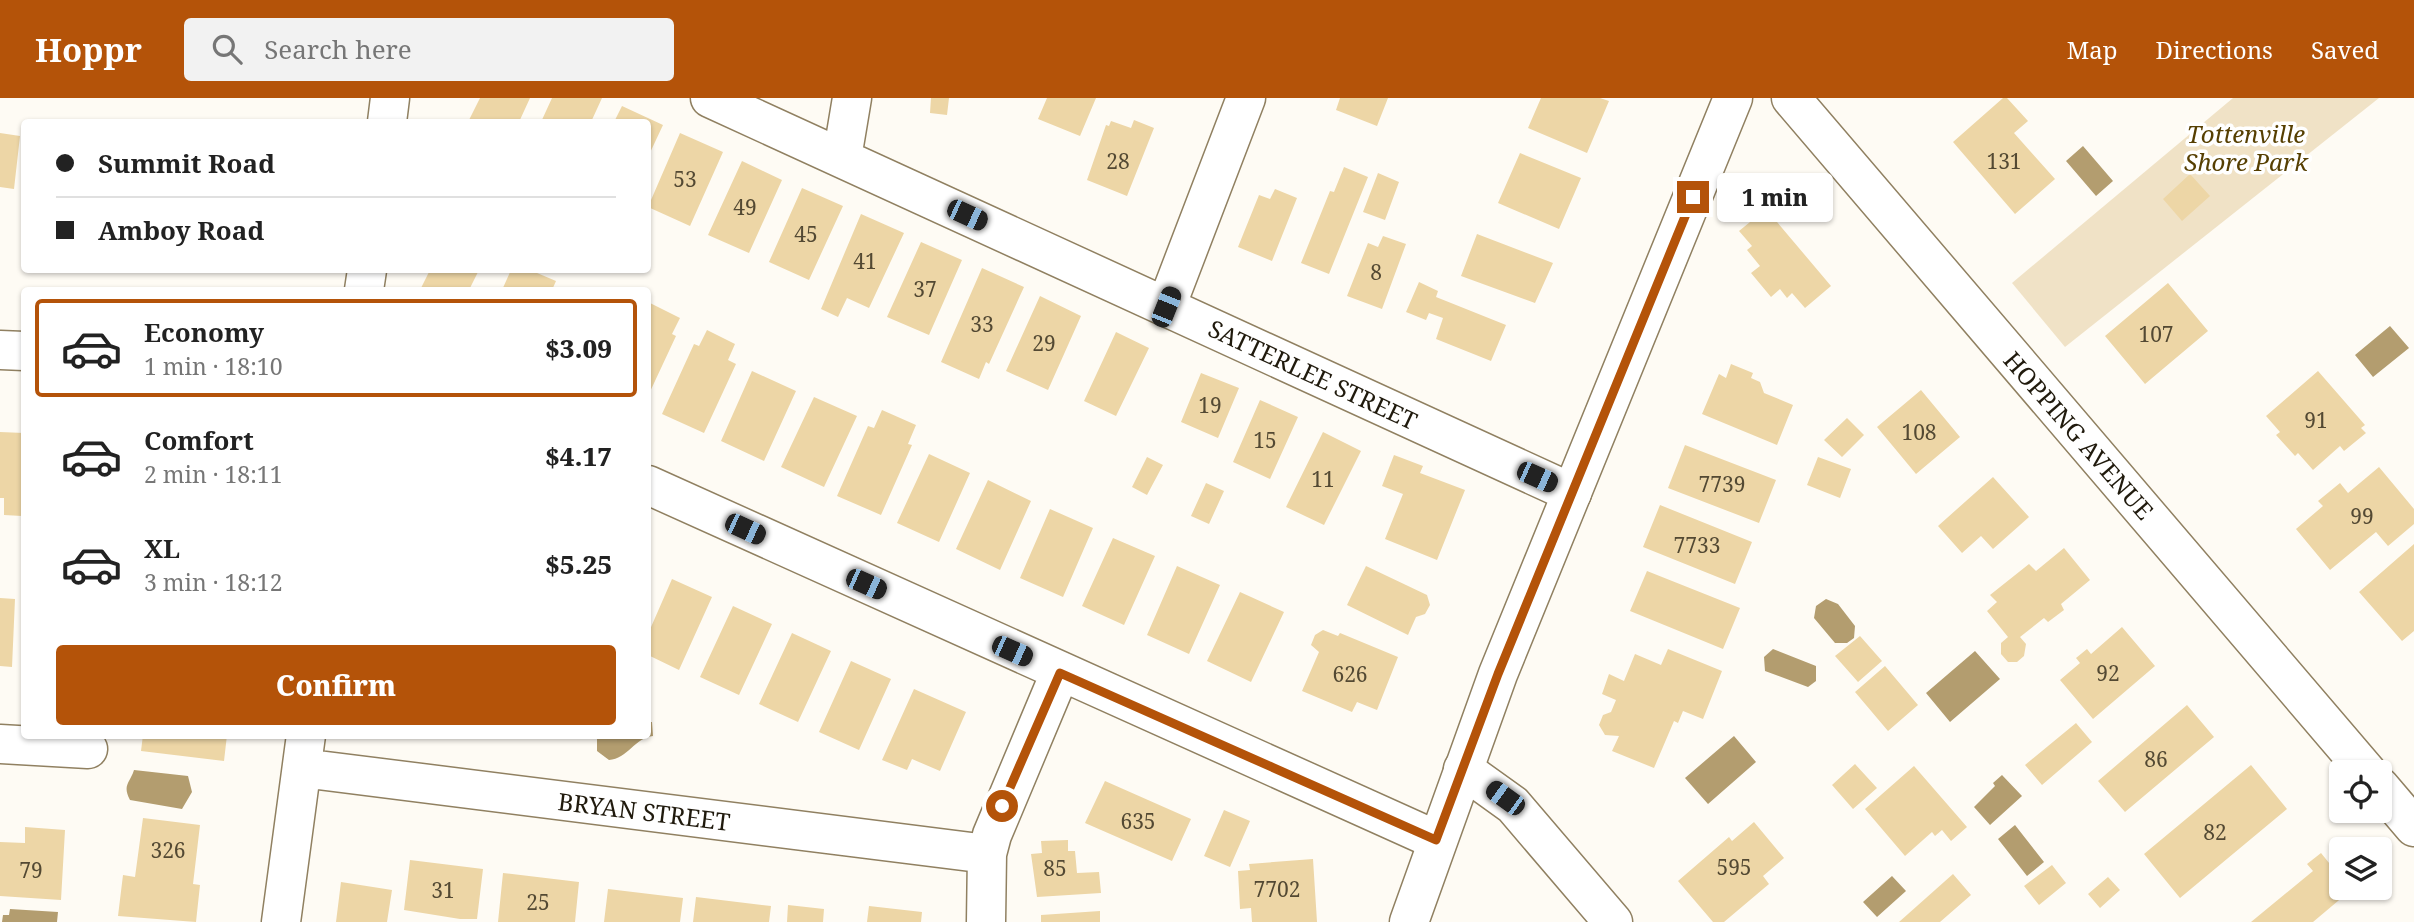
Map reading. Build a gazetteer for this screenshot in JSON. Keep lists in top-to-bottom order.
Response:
{
  "streets": {
    "street": ["SATTERLEE STREET", "HOPPING AVENUE", "BRYAN STREET"]
  },
  "parks": ["Tottenville Shore Park"],
  "house_numbers": [
    "28",
    "131",
    "53",
    "49",
    "45",
    "41",
    "8",
    "37",
    "33",
    "107",
    "29",
    "19",
    "91",
    "108",
    "15",
    "11",
    "7739",
    "99",
    "7733",
    "92",
    "626",
    "86",
    "635",
    "82",
    "326",
    "595",
    "85",
    "79",
    "7702",
    "31",
    "25"
  ],
  "page": {
    "header": "Hoppr",
    "search": "Search here",
    "nav": ["Map", "Directions", "Saved"],
    "banner": ["Summit Road", "Amboy Road"],
    "bubble": "1 min",
    "list": [
      {
        "name": "Economy",
        "note": "1 min · 18:10",
        "value": "$3.09"
      },
      {
        "name": "Comfort",
        "note": "2 min · 18:11",
        "value": "$4.17"
      },
      {
        "name": "XL",
        "note": "3 min · 18:12",
        "value": "$5.25"
      }
    ],
    "buttons": "Confirm"
  }
}
